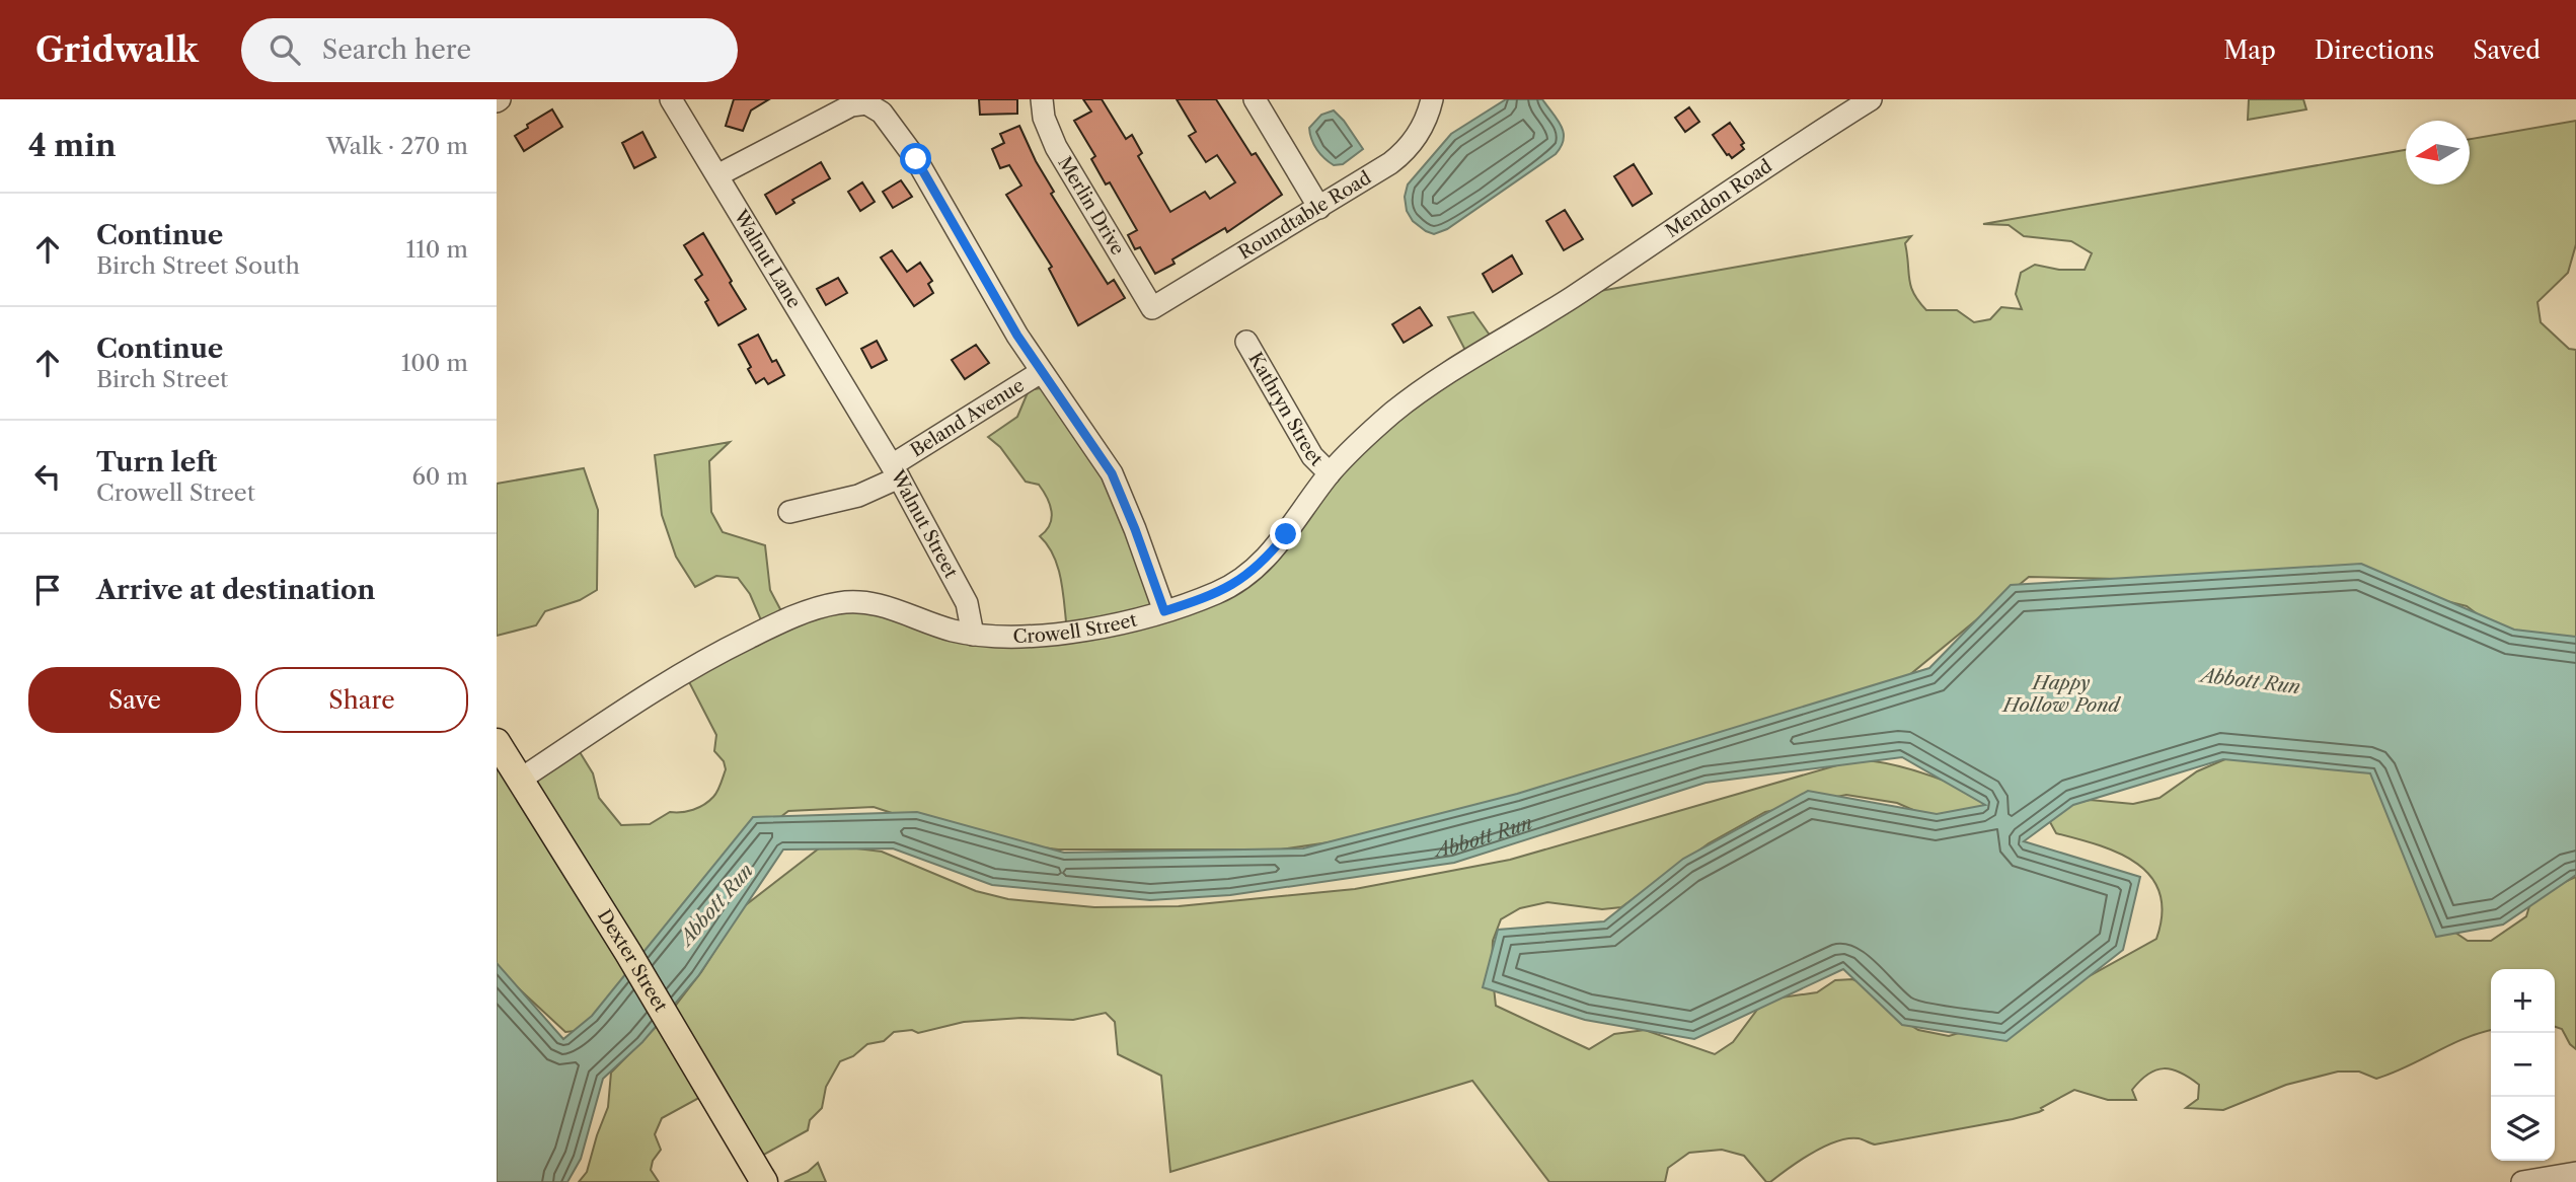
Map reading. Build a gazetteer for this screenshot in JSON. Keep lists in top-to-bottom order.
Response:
{
  "streets": {
    "main road": ["Dexter Street"],
    "street": [
      "Mendon Road",
      "Merlin Drive",
      "Roundtable Road",
      "Walnut Lane",
      "Kathryn Street",
      "Beland Avenue",
      "Walnut Street",
      "Crowell Street"
    ]
  },
  "crossings": [
    ["Mendon Road", "Crowell Street"],
    ["Merlin Drive", "Roundtable Road"],
    ["Walnut Lane", "Walnut Street"],
    ["Kathryn Street", "Crowell Street"],
    ["Beland Avenue", "Walnut Street"],
    ["Walnut Street", "Crowell Street"],
    ["Crowell Street", "Dexter Street"]
  ],
  "water": ["Abbott Run", "Happy Hollow Pond"],
  "north": "left",
  "page": {
    "header": "Gridwalk",
    "search": "Search here",
    "nav": ["Map", "Directions", "Saved"],
    "heading": ["4 min", "Walk · 270 m"],
    "list": [
      ["Continue", "Birch Street South", "110 m"],
      ["Continue", "Birch Street", "100 m"],
      ["Turn left", "Crowell Street", "60 m"],
      "Arrive at destination"
    ],
    "buttons": ["Save", "Share"],
    "map_buttons": ["+", "−"]
  }
}
